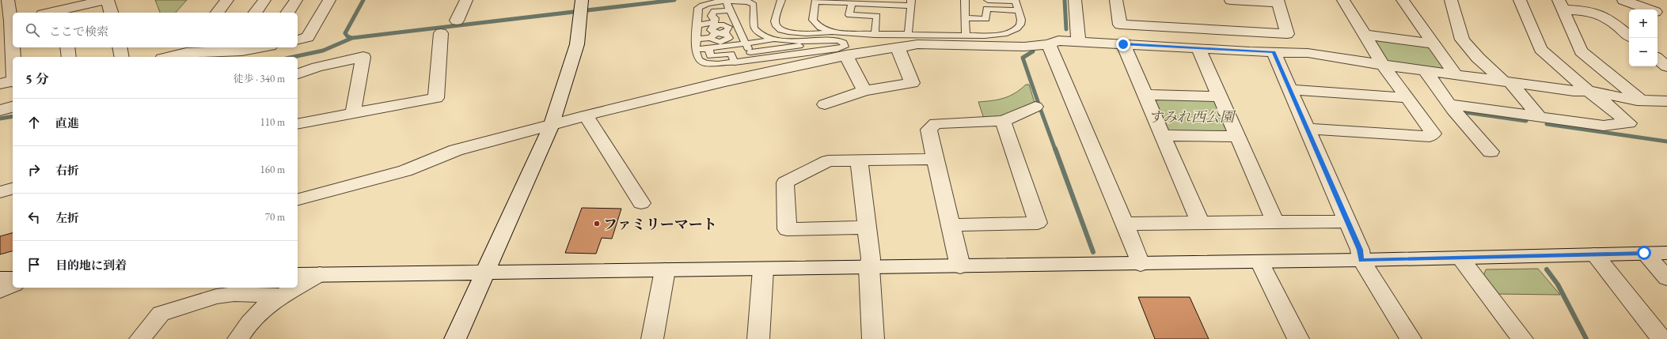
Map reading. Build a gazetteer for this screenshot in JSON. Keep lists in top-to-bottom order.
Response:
{
  "parks": ["すみれ西公園"],
  "places": ["ファミリーマート"],
  "page": {
    "map_buttons": ["+", "−"],
    "search": "ここで検索",
    "heading": ["5 分", "徒歩 · 340 m"],
    "list": [
      ["直進", "110 m"],
      ["右折", "160 m"],
      ["左折", "70 m"],
      "目的地に到着"
    ]
  }
}
